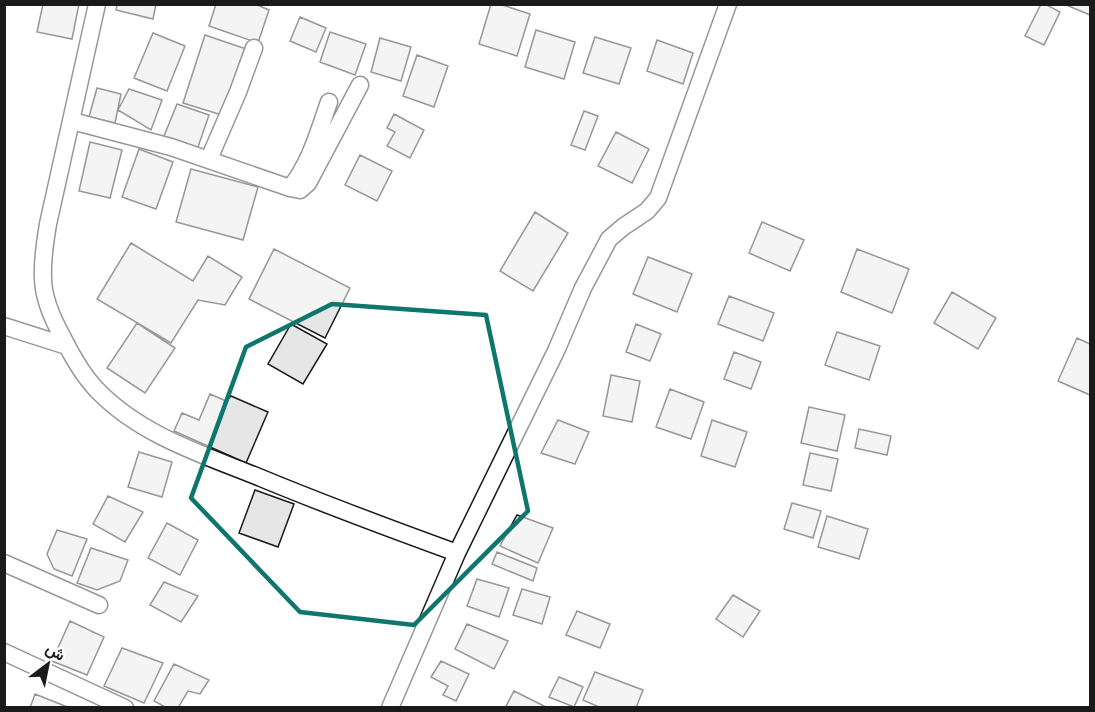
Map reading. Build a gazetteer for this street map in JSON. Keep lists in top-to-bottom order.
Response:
{
  "north": "top right"
}
